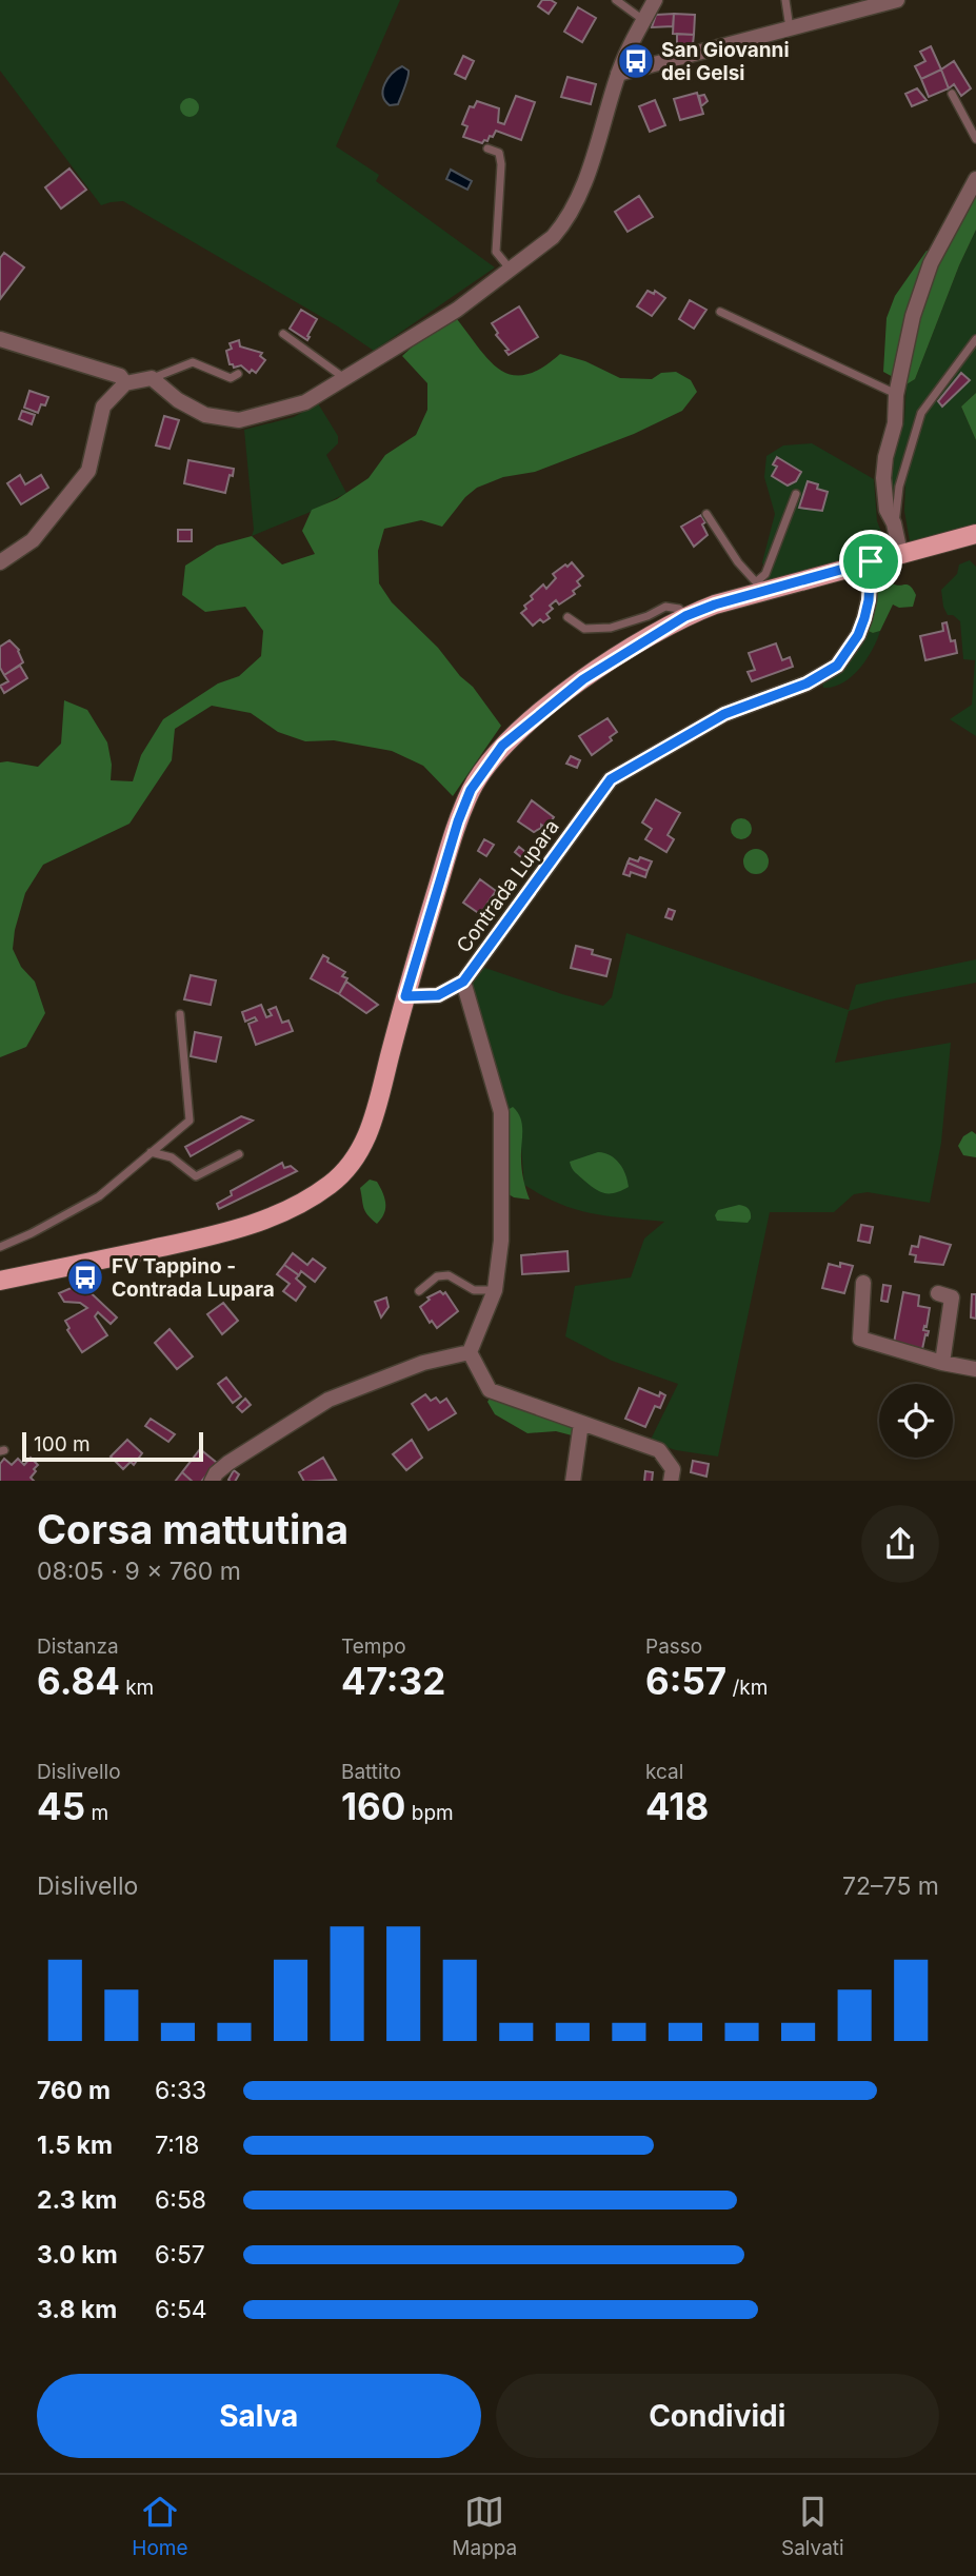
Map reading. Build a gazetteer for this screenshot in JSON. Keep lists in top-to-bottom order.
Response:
{
  "streets": {
    "street": ["Contrada Lupara"]
  },
  "places": {
    "bus stop": ["San Giovanni dei Gelsi", "FV Tappino - Contrada Lupara"]
  },
  "scale_bar": "100 m",
  "page": {
    "scale": "100 m",
    "heading": ["Corsa mattutina", "08:05 · 9 × 760 m"],
    "stats": [
      ["Distanza", "6.84 km"],
      ["Tempo", "47:32"],
      ["Passo", "6:57 /km"],
      ["Dislivello", "45 m"],
      ["Battito", "160 bpm"],
      ["kcal", "418"]
    ],
    "chart": ["Dislivello", "72–75 m"],
    "list": [
      {
        "name": "760 m",
        "note": "6:33"
      },
      {
        "name": "1.5 km",
        "note": "7:18"
      },
      {
        "name": "2.3 km",
        "note": "6:58"
      },
      {
        "name": "3.0 km",
        "note": "6:57"
      },
      {
        "name": "3.8 km",
        "note": "6:54"
      }
    ],
    "buttons": ["Salva", "Condividi"],
    "tabs": ["Home", "Mappa", "Salvati"]
  }
}
